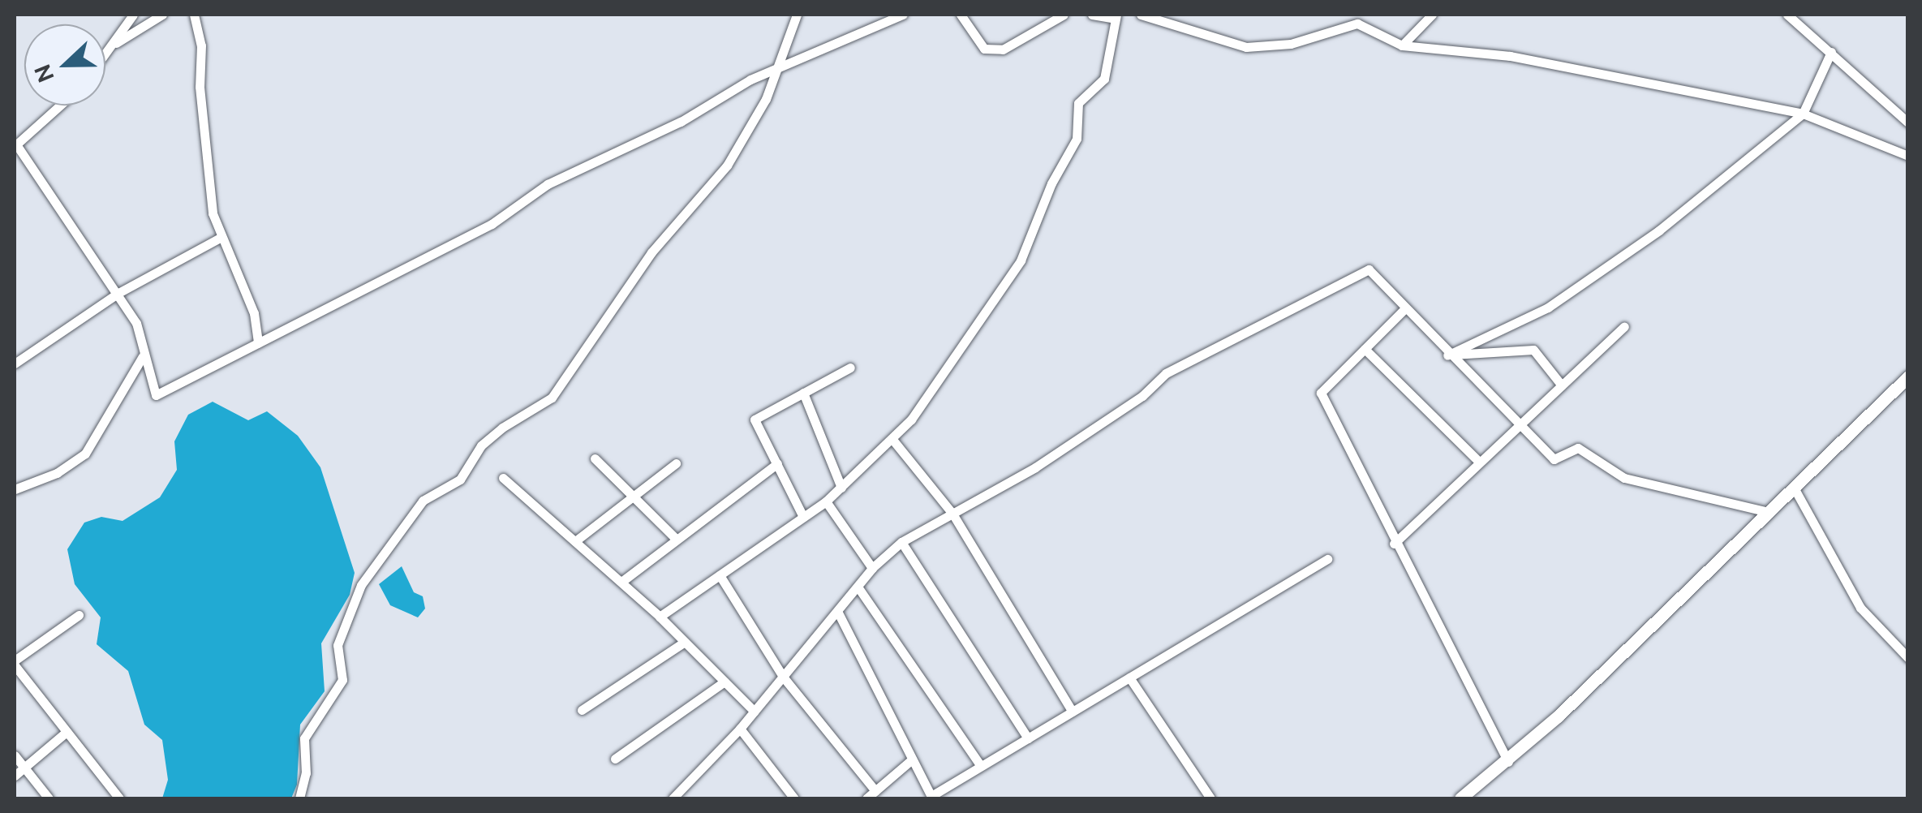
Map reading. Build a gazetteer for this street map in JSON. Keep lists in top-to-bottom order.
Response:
{
  "north": "left"
}
